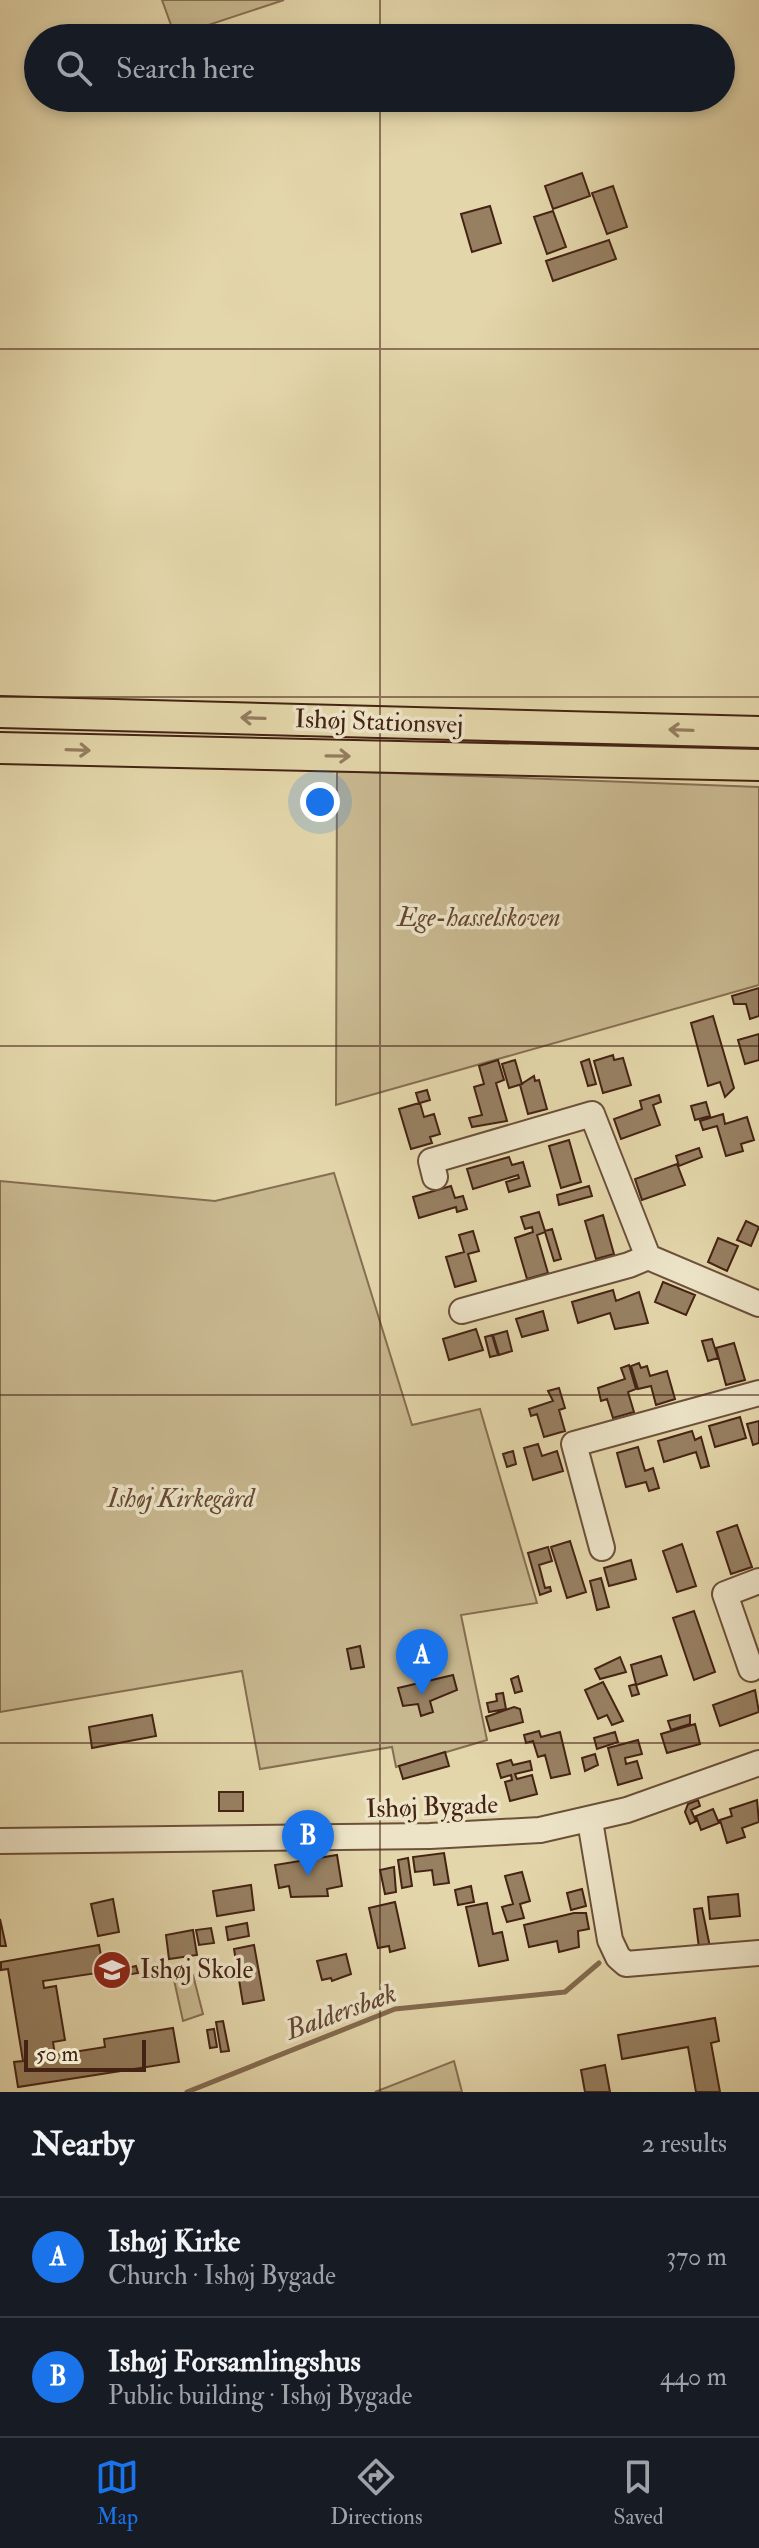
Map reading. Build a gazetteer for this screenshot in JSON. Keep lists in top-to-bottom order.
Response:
{
  "streets": {
    "main road": ["Ishøj Stationsvej"],
    "street": ["Ishøj Bygade"]
  },
  "water": ["Baldersbæk"],
  "parks": ["Ege-hasselskoven", "Ishøj Kirkegård"],
  "places": {
    "school or university": ["Ishøj Skole"]
  },
  "scale_bar": "50 m",
  "page": {
    "search": "Search here",
    "pins": ["A", "B"],
    "scale": "50 m",
    "heading": ["Nearby", "2 results"],
    "list": [
      {
        "mark": "A",
        "name": "Ishøj Kirke",
        "note": "Church · Ishøj Bygade",
        "value": "370 m"
      },
      {
        "mark": "B",
        "name": "Ishøj Forsamlingshus",
        "note": "Public building · Ishøj Bygade",
        "value": "440 m"
      }
    ],
    "nav": ["Map", "Directions", "Saved"]
  }
}
